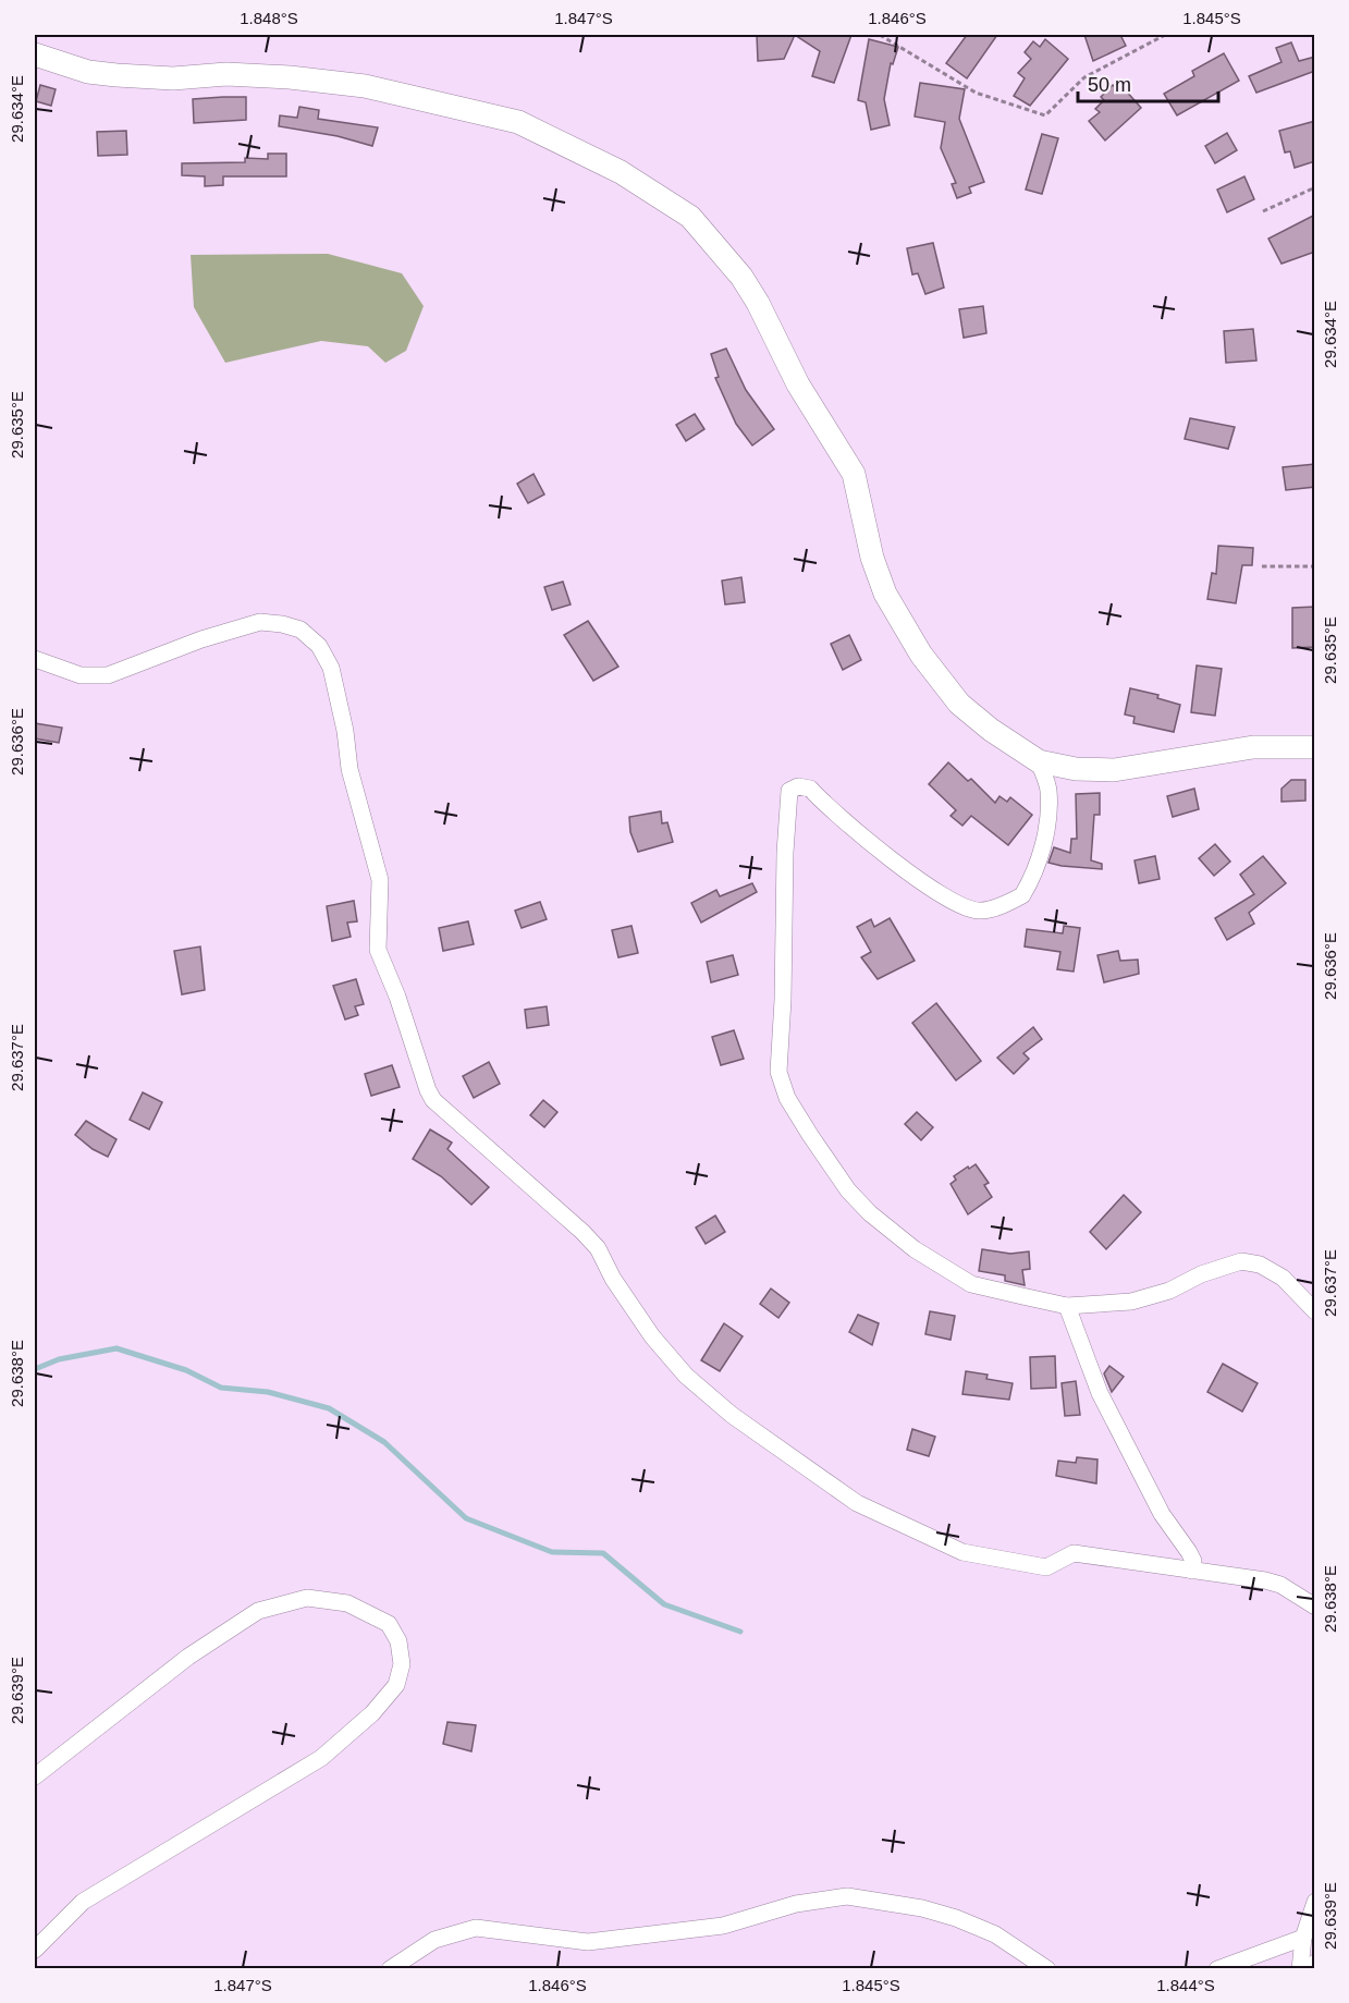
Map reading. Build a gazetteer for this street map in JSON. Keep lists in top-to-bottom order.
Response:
{
  "scale_bar": "50 m",
  "coordinates": [
    "1.848°S",
    "1.847°S",
    "1.846°S",
    "1.845°S",
    "29.634°E",
    "29.635°E",
    "29.636°E",
    "29.637°E",
    "29.638°E",
    "29.639°E",
    "1.844°S"
  ]
}
